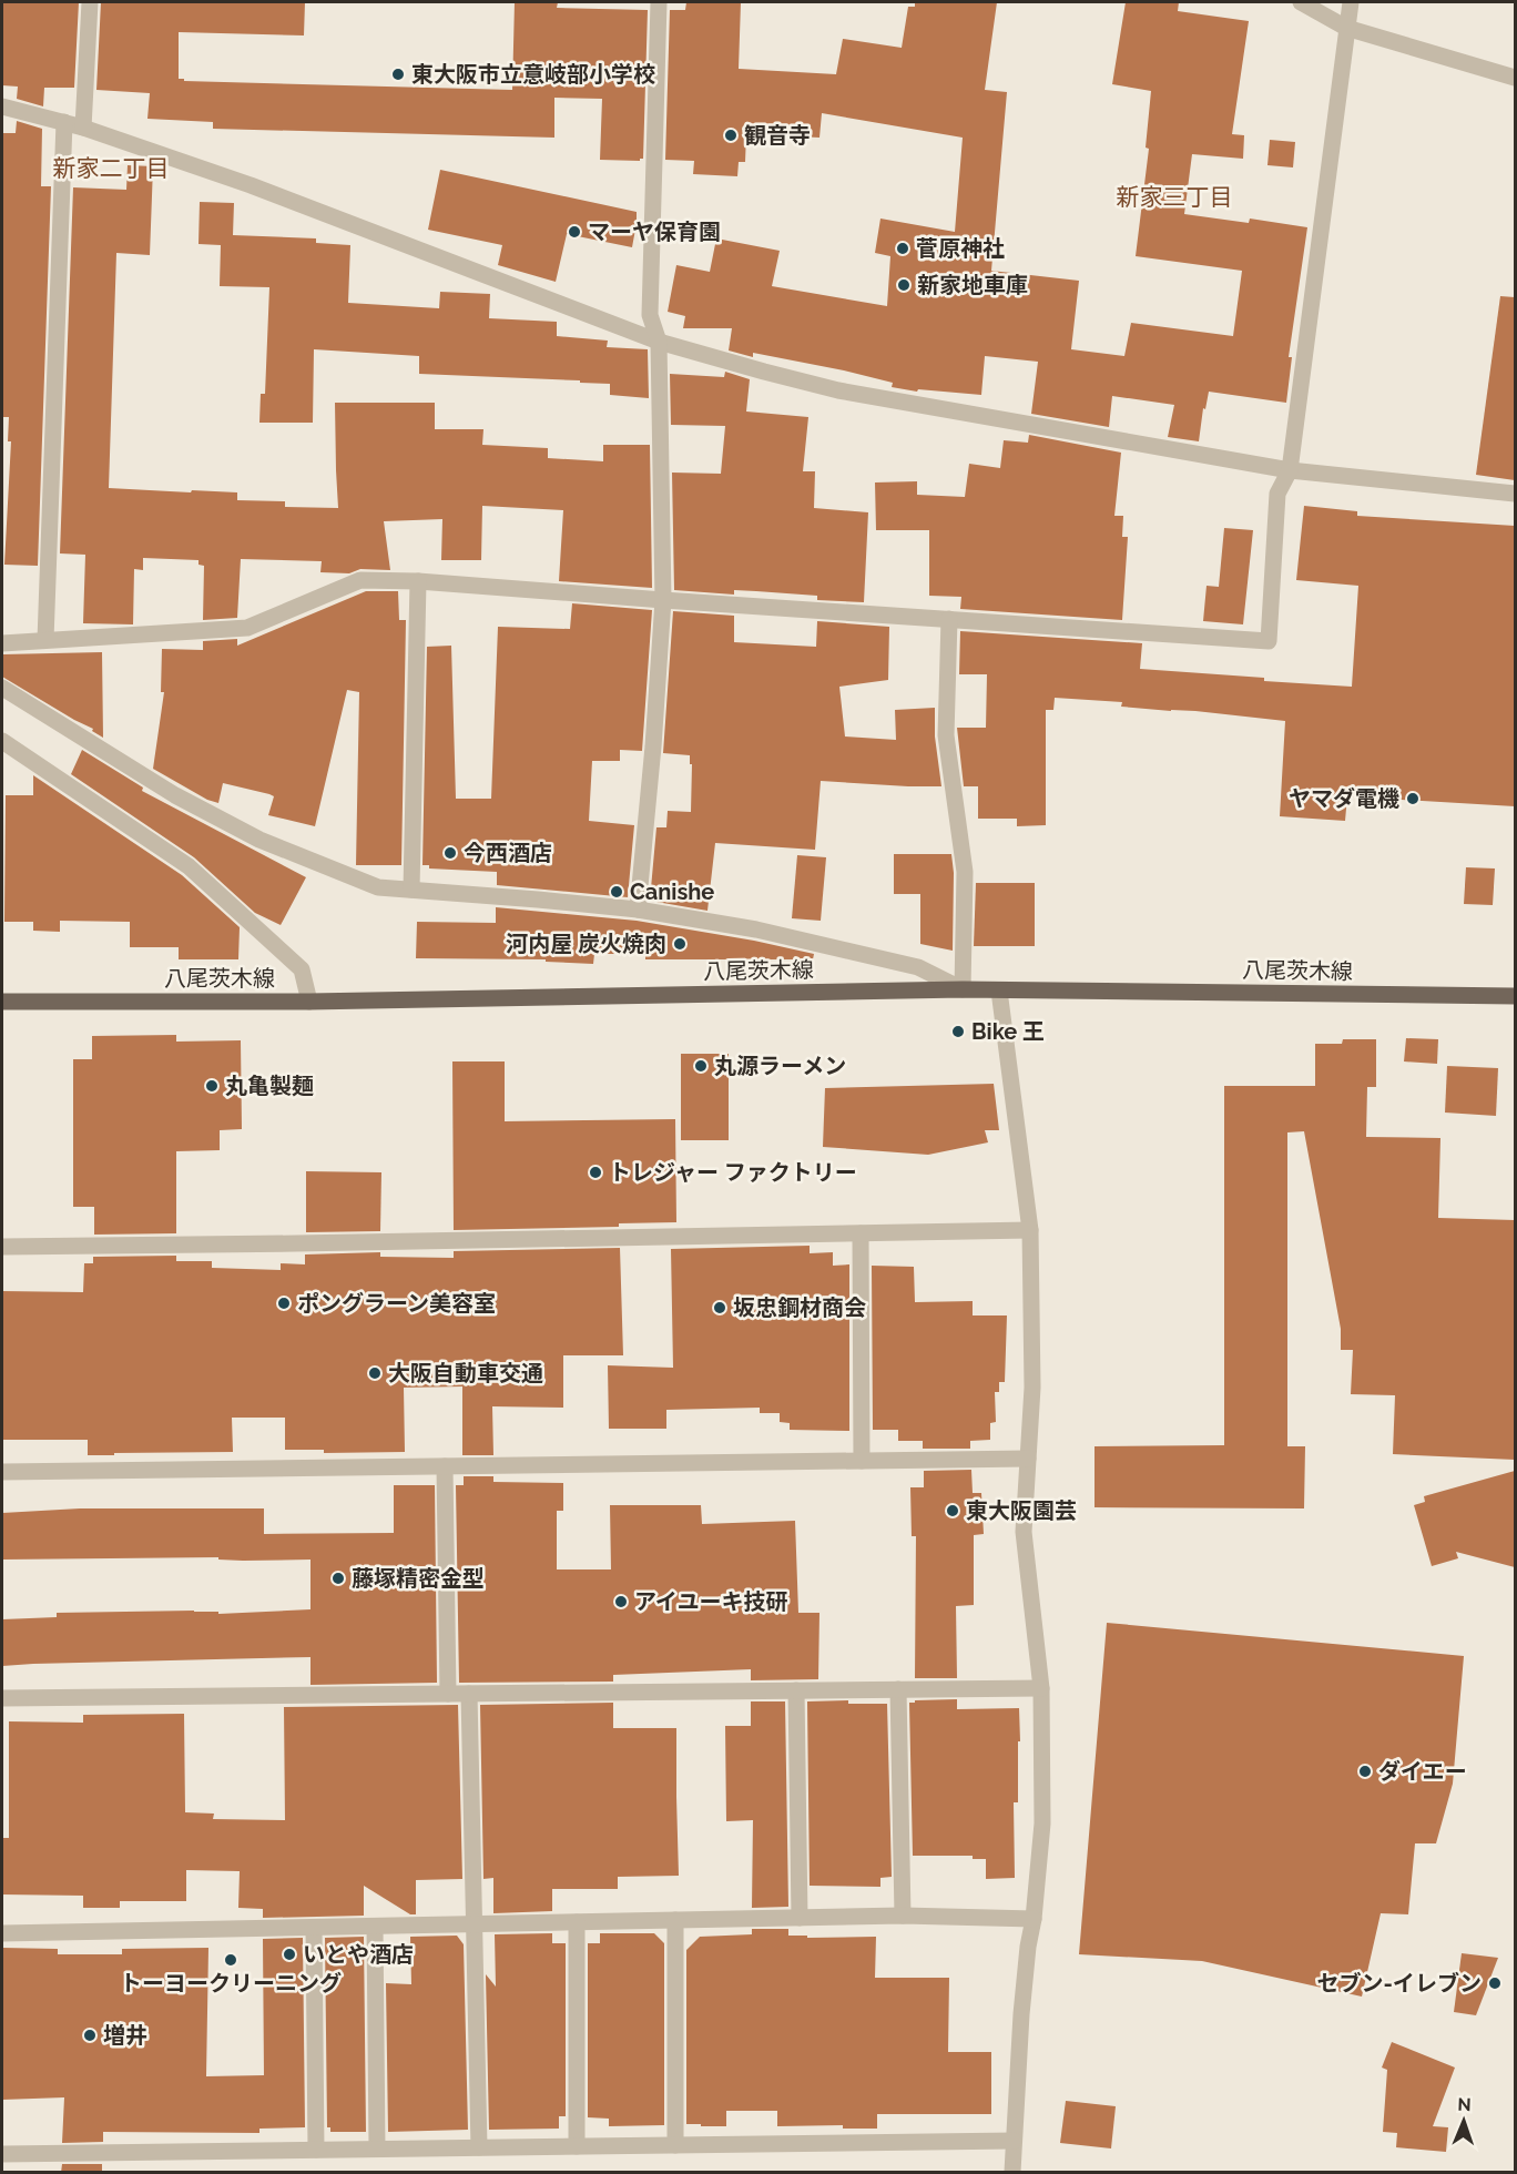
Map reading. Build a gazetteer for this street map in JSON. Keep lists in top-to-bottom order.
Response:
{
  "streets": {
    "main road": ["八尾茨木線"]
  },
  "districts": ["新家二丁目", "新家三丁目"],
  "places": [
    "東大阪市立意岐部小学校",
    "観音寺",
    "マーヤ保育園",
    "菅原神社",
    "新家地車庫",
    "ヤマダ電機",
    "今西酒店",
    "Canishe",
    "河内屋 炭火焼肉",
    "Bike 王",
    "丸源ラーメン",
    "丸亀製麺",
    "トレジャー ファクトリー",
    "ポングラーン美容室",
    "坂忠鋼材商会",
    "大阪自動車交通",
    "東大阪園芸",
    "藤塚精密金型",
    "アイユーキ技研",
    "ダイエー",
    "いとや酒店",
    "トーヨークリーニング",
    "セブン-イレブン",
    "増井"
  ],
  "north": "top"
}
